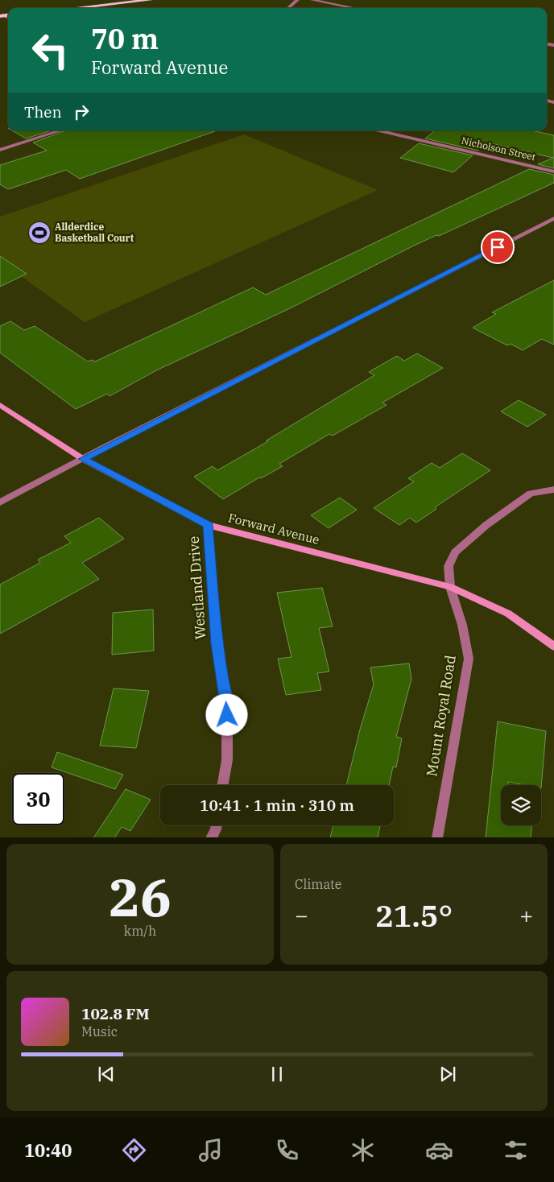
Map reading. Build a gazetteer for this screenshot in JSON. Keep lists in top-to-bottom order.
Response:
{
  "streets": {
    "main road": ["Forward Avenue"],
    "street": ["Nicholson Street", "Westland Drive", "Mount Royal Road"]
  },
  "crossings": [
    ["Forward Avenue", "Westland Drive"],
    ["Forward Avenue", "Mount Royal Road"]
  ],
  "places": {
    "sports": ["Allderdice Basketball Court"]
  },
  "page": {
    "turn": ["70 m", "Forward Avenue"],
    "then": "Then",
    "limit": "30",
    "trip": "10:41 · 1 min · 310 m",
    "tile": [
      ["26", "km/h"],
      "Climate"
    ],
    "heat": ["−", "21.5°", "+"],
    "song": ["102.8 FM", "Music"],
    "tabs": "10:40"
  }
}
